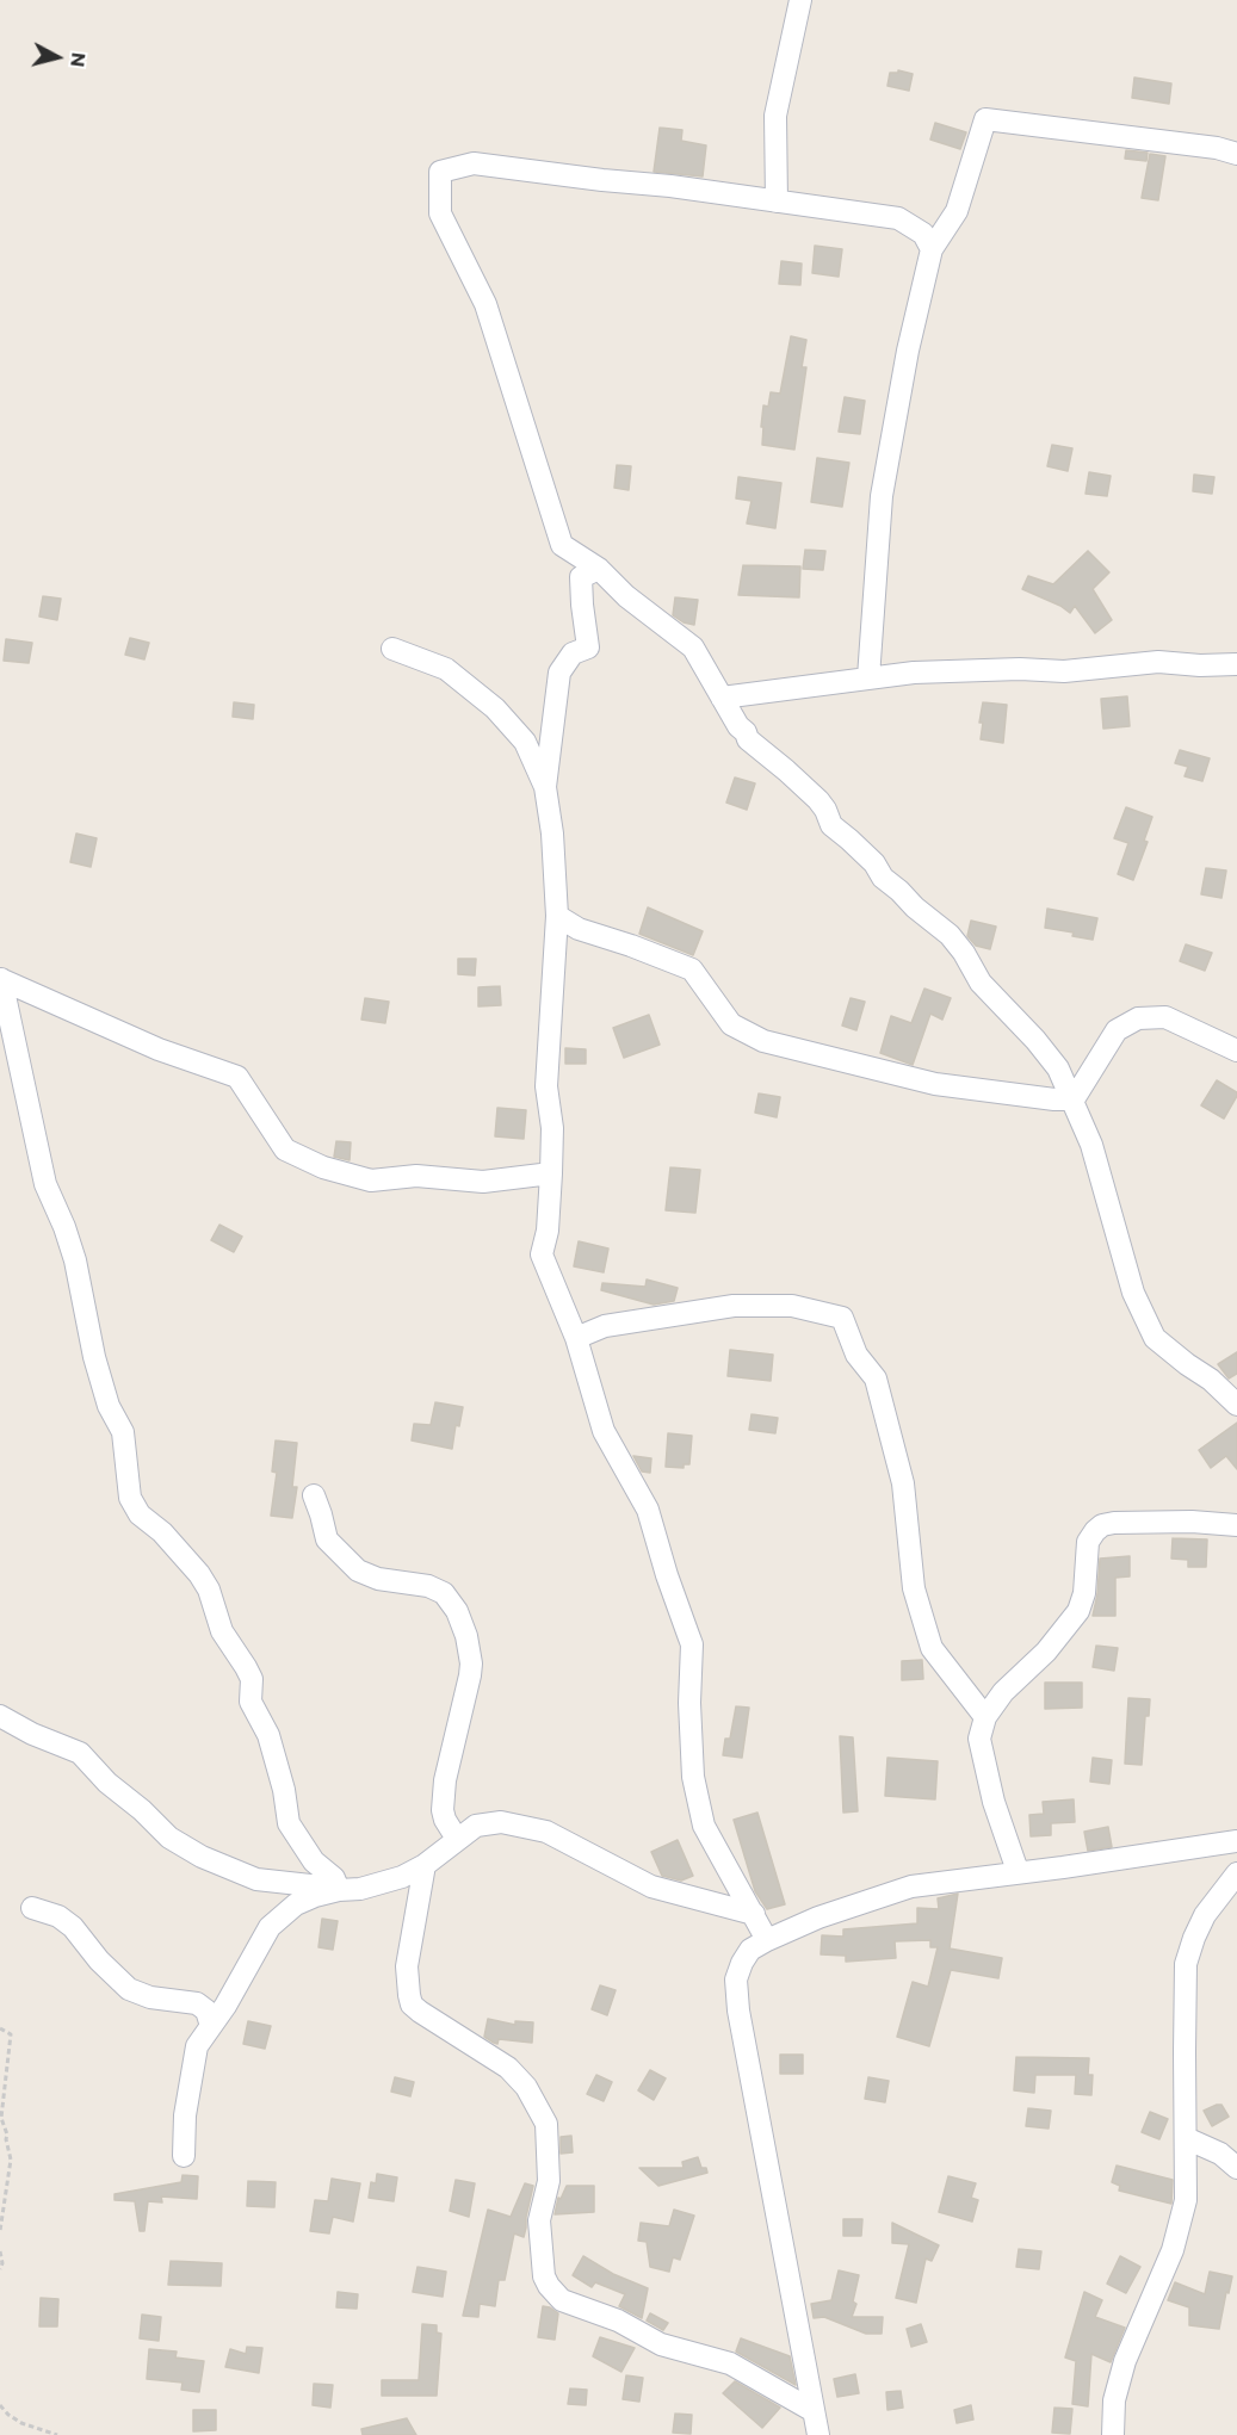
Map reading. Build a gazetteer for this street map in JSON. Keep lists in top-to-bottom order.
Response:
{
  "north": "right"
}
